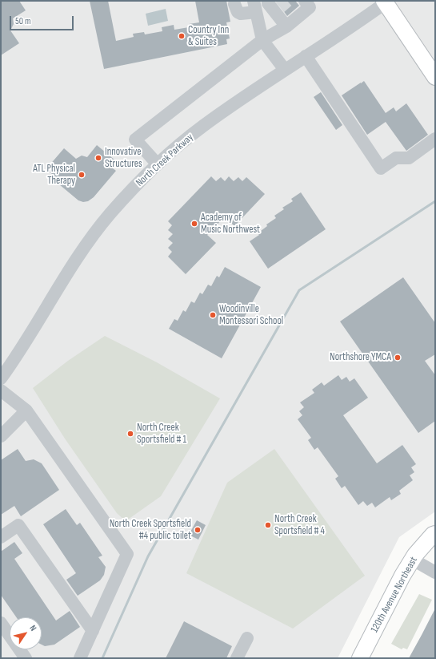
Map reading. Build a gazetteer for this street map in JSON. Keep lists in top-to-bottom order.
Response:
{
  "streets": {
    "main road": ["120th Avenue Northeast"],
    "street": ["North Creek Parkway"]
  },
  "places": [
    "Country Inn & Suites",
    "Innovative Structures",
    "ATL Physical Therapy",
    "Academy of Music Northwest",
    "Woodinville Montessori School",
    "Northshore YMCA",
    "North Creek Sportsfield # 1",
    "North Creek Sportsfield # 4",
    "North Creek Sportsfield #4 public toilet"
  ],
  "scale_bar": "50 m",
  "north": "top right"
}
